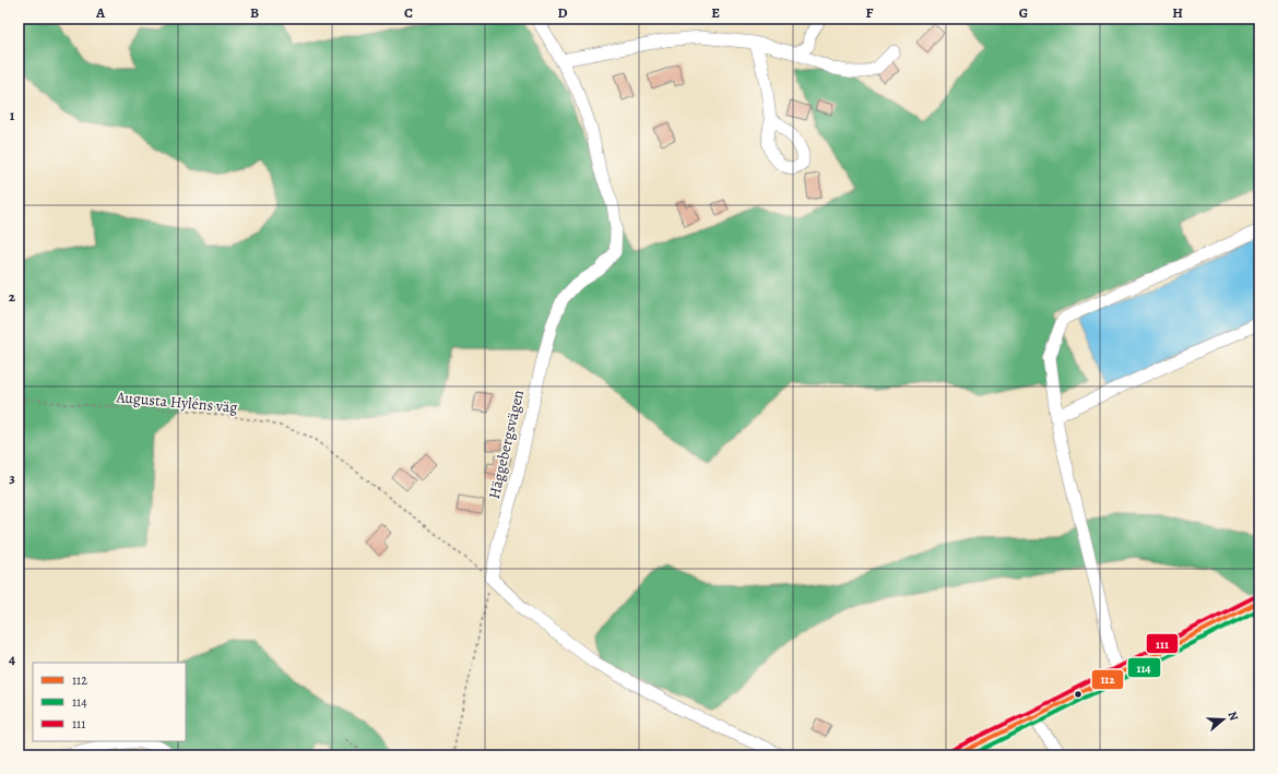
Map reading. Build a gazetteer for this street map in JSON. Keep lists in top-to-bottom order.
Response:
{
  "streets": {
    "street": ["Häggebergsvägen"],
    "path": ["Augusta Hyléns väg"]
  },
  "crossings": [
    ["Augusta Hyléns väg", "Häggebergsvägen"]
  ],
  "lines": ["transit line 111", "transit line 112", "transit line 114"],
  "legend": ["112", "114", "111"],
  "north": "right",
  "grid": {
    "columns": [
      "A",
      "B",
      "C",
      "D",
      "E",
      "F",
      "G",
      "H"
    ],
    "rows": [
      "1",
      "2",
      "3",
      "4"
    ]
  }
}
